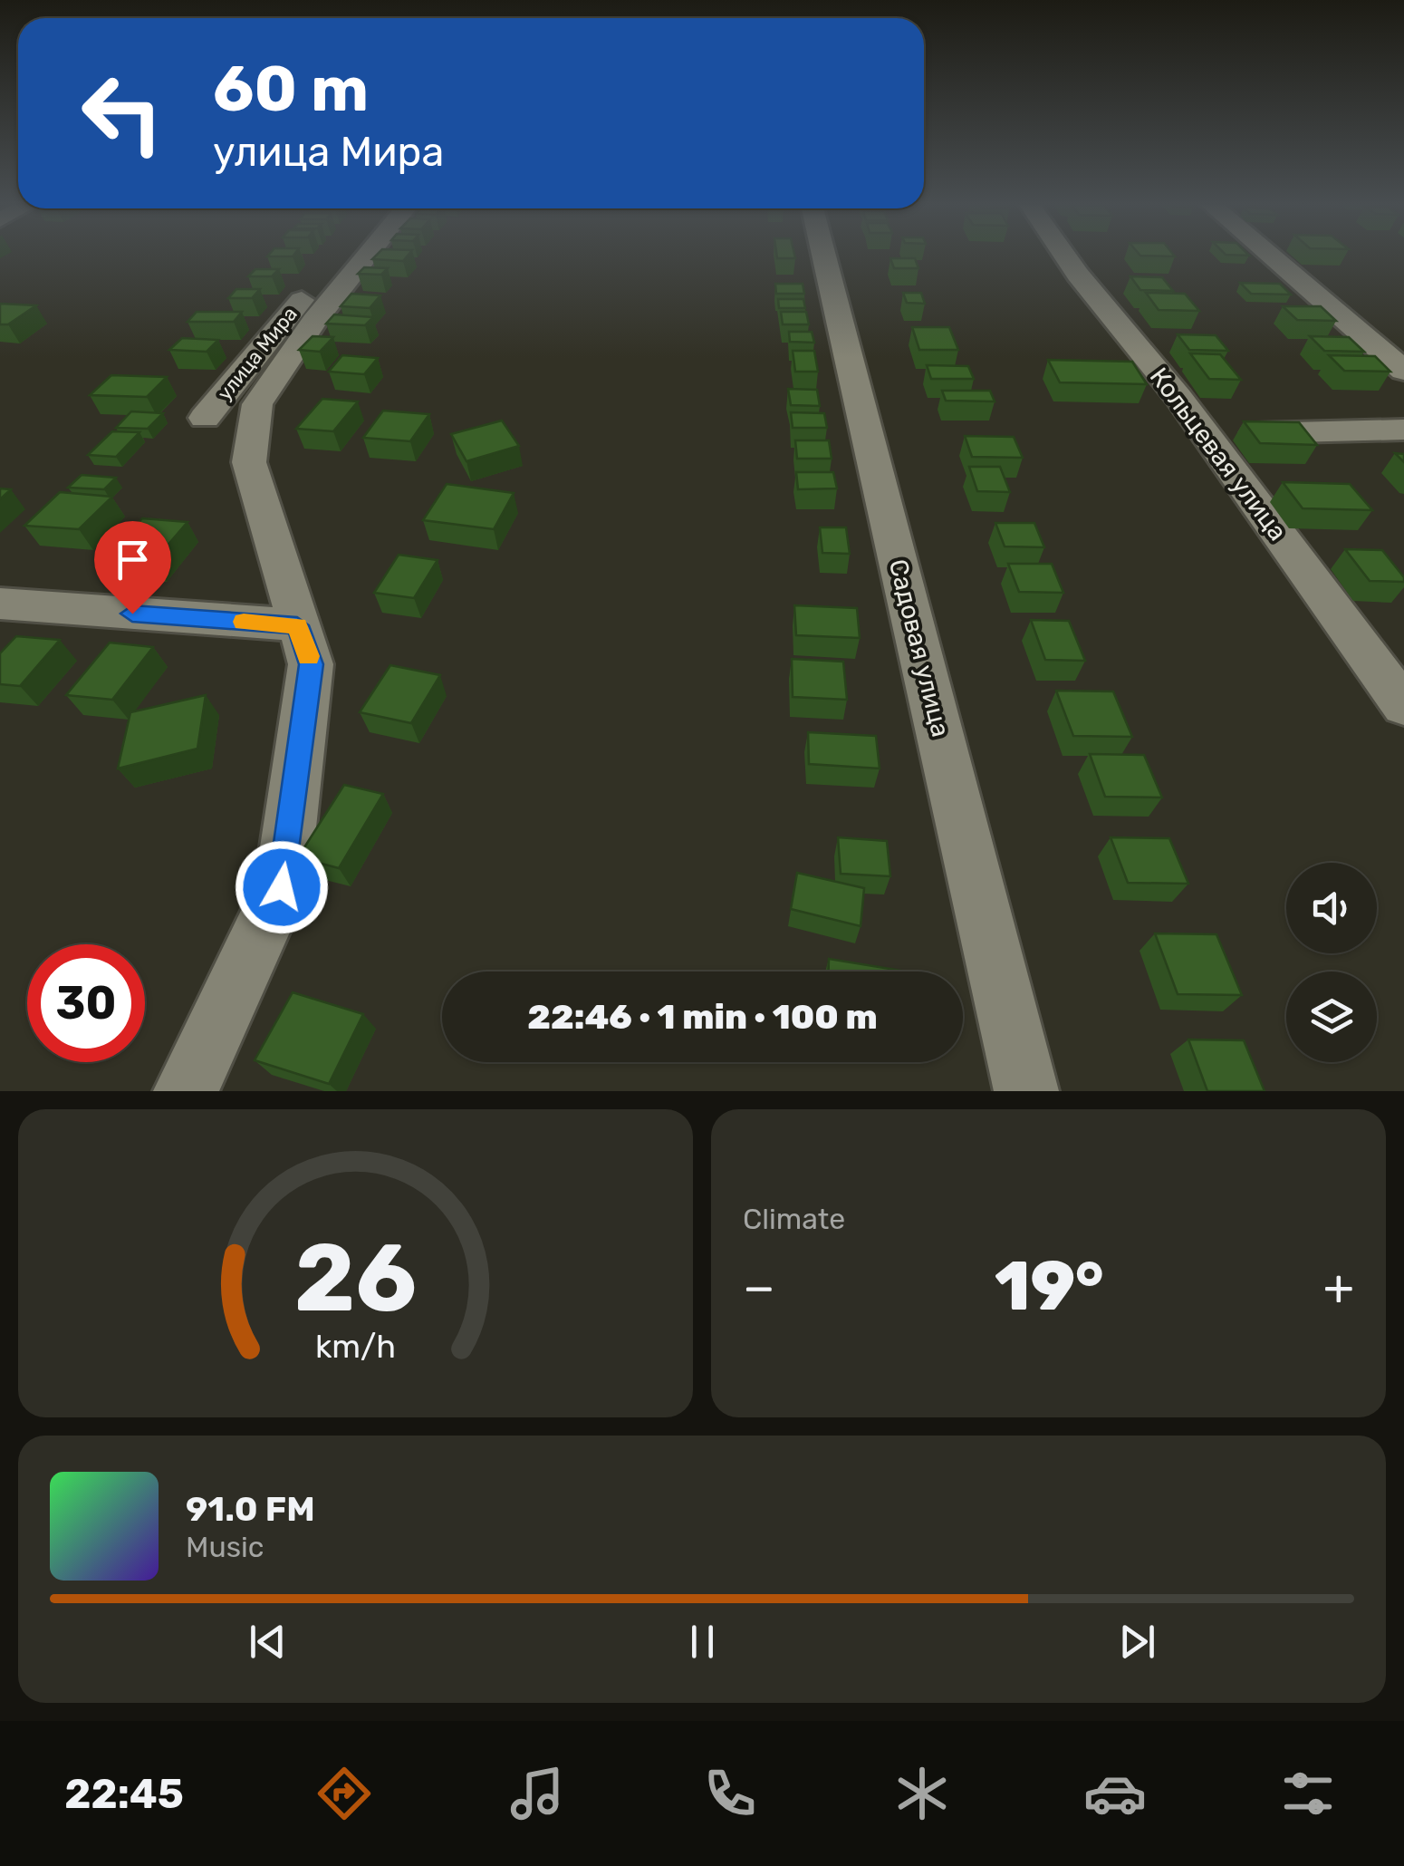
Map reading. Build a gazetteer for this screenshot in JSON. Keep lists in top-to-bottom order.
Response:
{
  "streets": {
    "street": ["улица Мира", "Кольцевая улица", "Садовая улица"]
  },
  "page": {
    "turn": ["60 m", "улица Мира"],
    "limit": "30",
    "trip": "22:46 · 1 min · 100 m",
    "tile": "Climate",
    "heat": ["−", "19°", "+"],
    "song": ["91.0 FM", "Music"],
    "tabs": "22:45",
    "gauge": ["26", "km/h"]
  }
}
